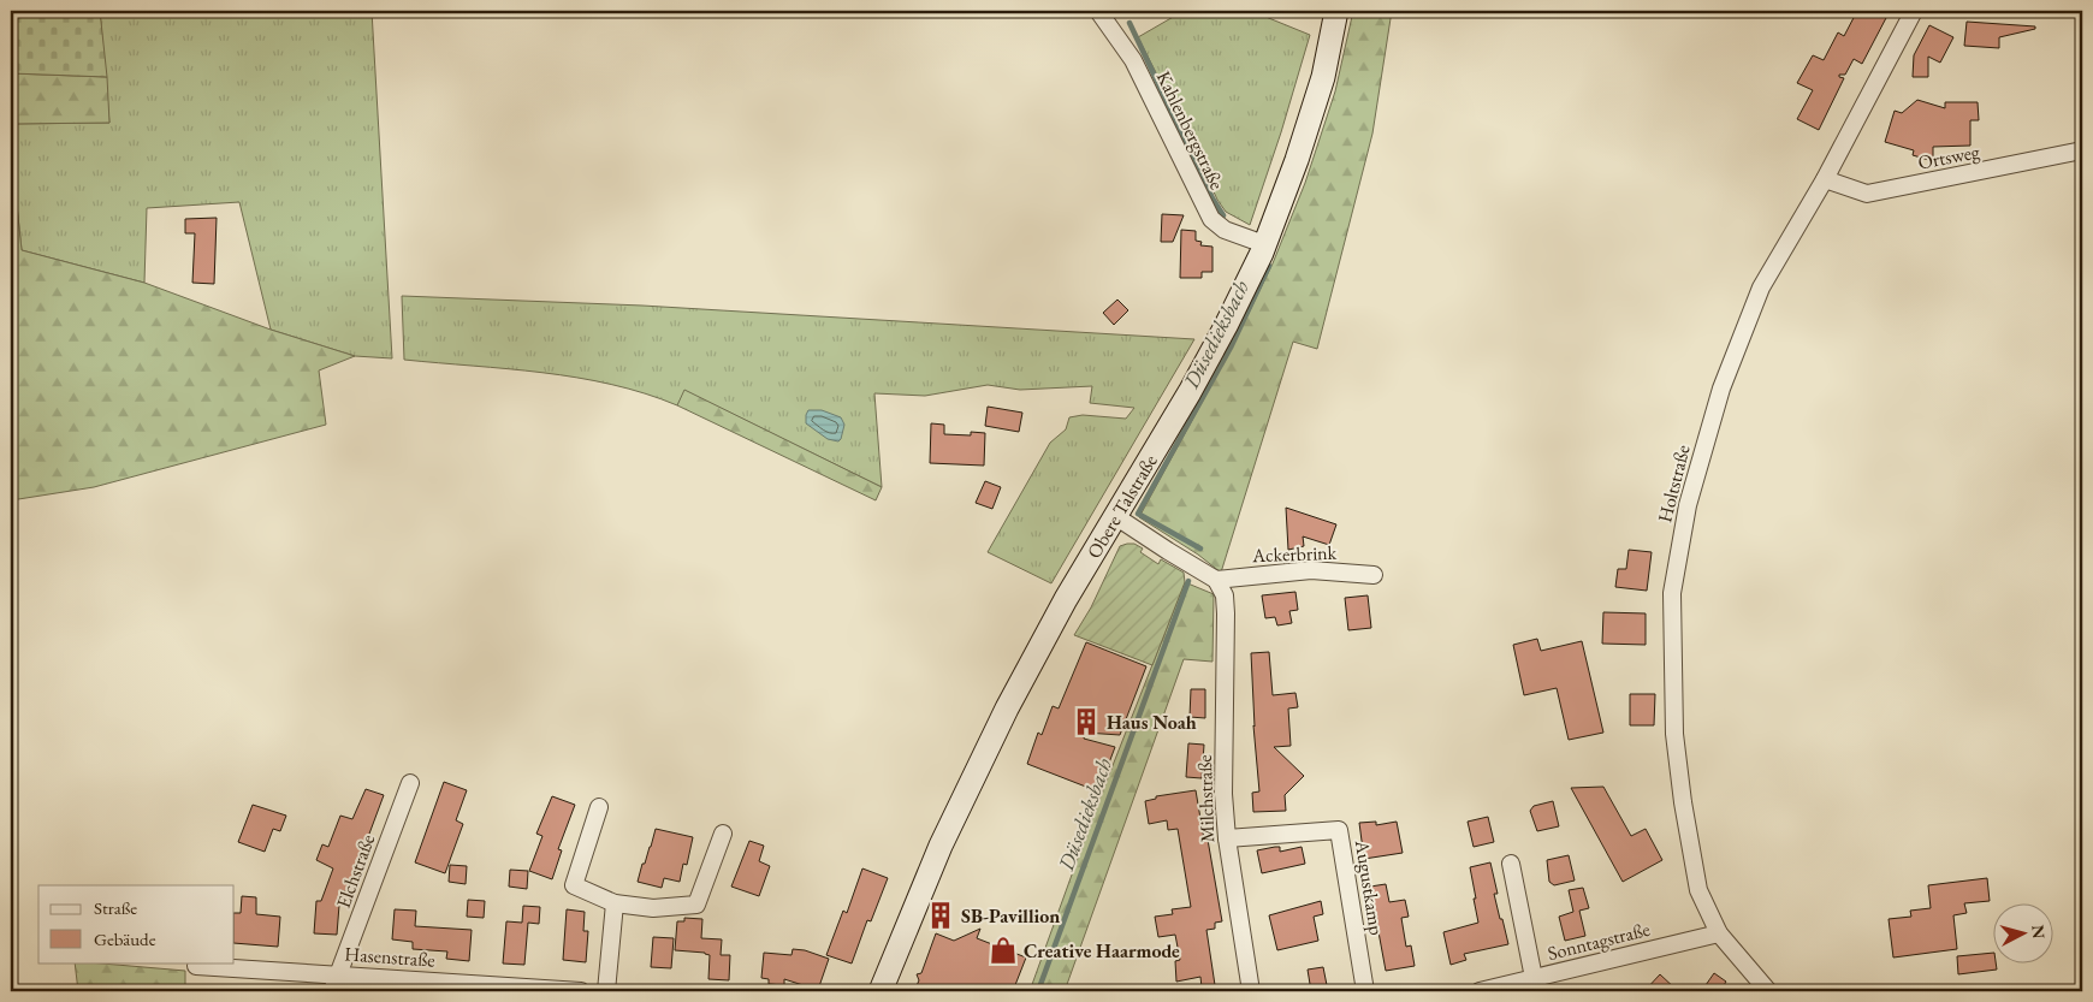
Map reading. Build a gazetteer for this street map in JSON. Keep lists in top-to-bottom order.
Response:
{
  "streets": {
    "street": [
      "Kahlenbergstraße",
      "Ortsweg",
      "Holtstraße",
      "Obere Talstraße",
      "Ackerbrink",
      "Milchstraße",
      "Elchstraße",
      "Augustkamp",
      "Sonntagstraße",
      "Hasenstraße"
    ]
  },
  "crossings": [
    ["Kahlenbergstraße", "Obere Talstraße"],
    ["Ortsweg", "Holtstraße"],
    ["Holtstraße", "Sonntagstraße"],
    ["Ackerbrink", "Milchstraße"],
    ["Milchstraße", "Augustkamp"],
    ["Elchstraße", "Hasenstraße"]
  ],
  "water": ["Düsedieksbach"],
  "places": {
    "building": ["Haus Noah", "SB-Pavillion"],
    "shop": ["Creative Haarmode"]
  },
  "legend": ["Straße", "Gebäude"],
  "north": "right"
}
